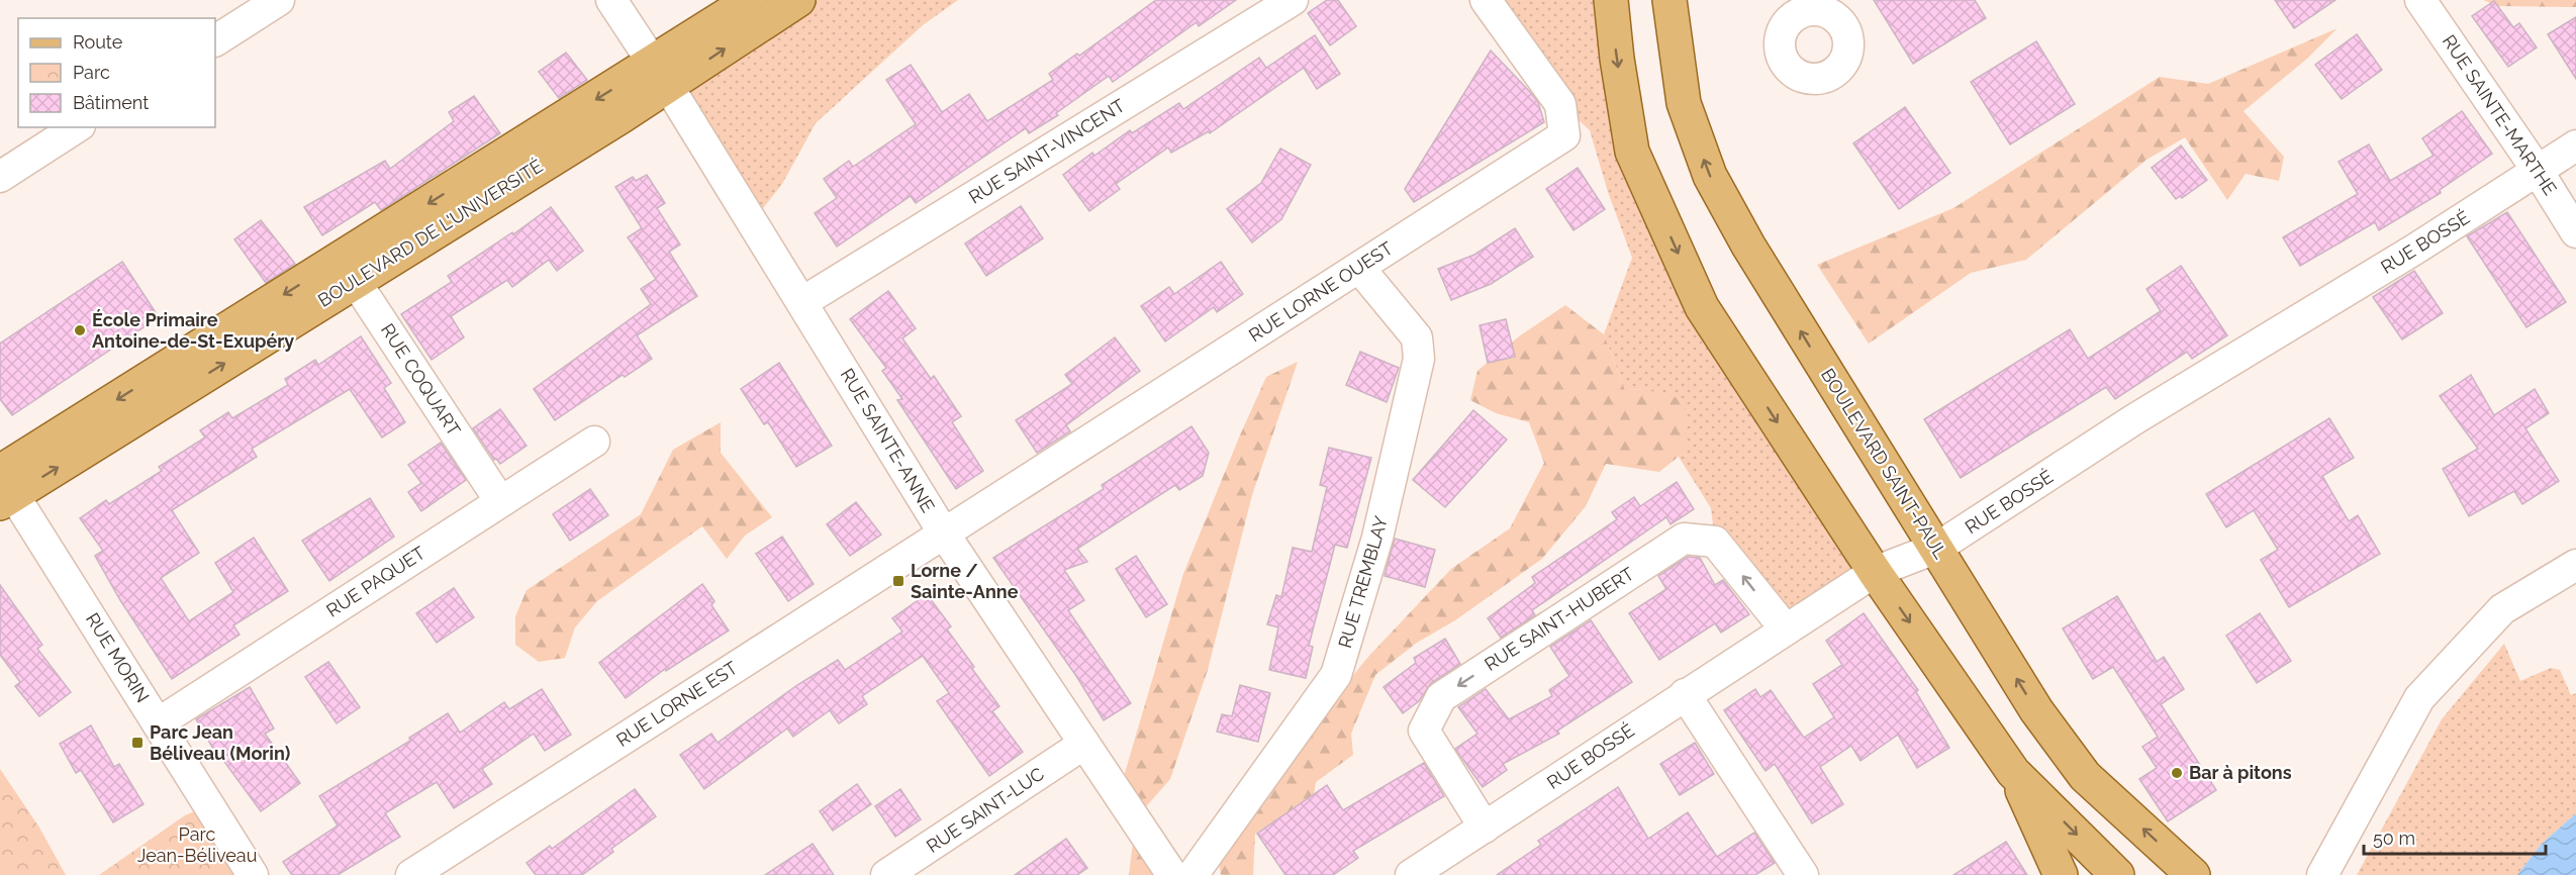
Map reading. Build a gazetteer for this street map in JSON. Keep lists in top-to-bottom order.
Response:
{
  "streets": {
    "main road": ["BOULEVARD DE L'UNIVERSITÉ", "BOULEVARD SAINT-PAUL"],
    "street": [
      "RUE SAINTE-MARTHE",
      "RUE SAINT-VINCENT",
      "RUE BOSSÉ",
      "RUE LORNE OUEST",
      "RUE COQUART",
      "RUE SAINTE-ANNE",
      "RUE PAQUET",
      "RUE TREMBLAY",
      "RUE SAINT-HUBERT",
      "RUE MORIN",
      "RUE LORNE EST",
      "RUE SAINT-LUC"
    ]
  },
  "crossings": [
    ["RUE SAINTE-MARTHE", "RUE BOSSÉ"],
    ["RUE SAINT-VINCENT", "RUE SAINTE-ANNE"],
    ["BOULEVARD DE L'UNIVERSITÉ", "RUE COQUART"],
    ["BOULEVARD DE L'UNIVERSITÉ", "RUE SAINTE-ANNE"],
    ["BOULEVARD DE L'UNIVERSITÉ", "RUE MORIN"],
    ["RUE BOSSÉ", "BOULEVARD SAINT-PAUL"],
    ["RUE BOSSÉ", "RUE SAINT-HUBERT"],
    ["RUE LORNE OUEST", "RUE SAINTE-ANNE"],
    ["RUE LORNE OUEST", "RUE TREMBLAY"],
    ["RUE LORNE OUEST", "RUE LORNE EST"],
    ["RUE COQUART", "RUE PAQUET"],
    ["RUE SAINTE-ANNE", "RUE LORNE EST"],
    ["RUE SAINTE-ANNE", "RUE SAINT-LUC"],
    ["RUE PAQUET", "RUE MORIN"]
  ],
  "parks": ["Parc Jean-Béliveau"],
  "places": {
    "other": ["École Primaire Antoine-de-St-Exupéry", "Bar à pitons"],
    "transit": ["Lorne / Sainte-Anne", "Parc Jean Béliveau (Morin)"]
  },
  "legend": ["Route", "Parc", "Bâtiment"],
  "scale_bar": "50 m"
}
